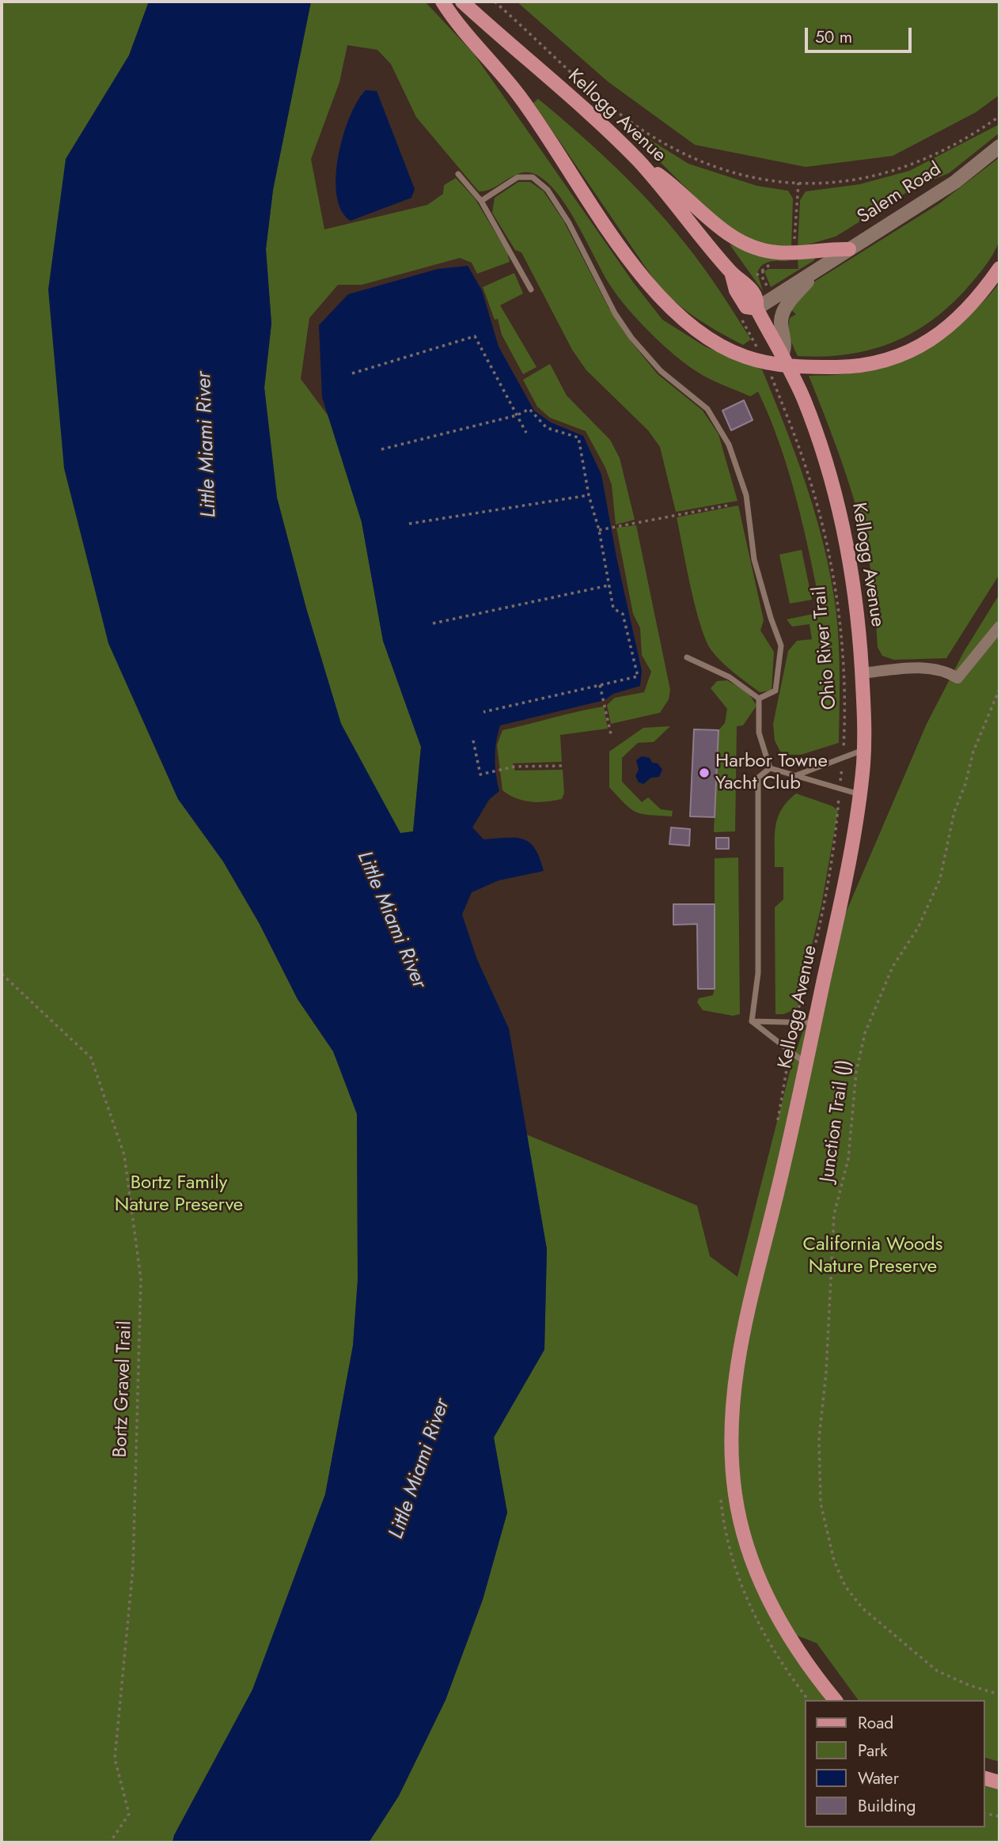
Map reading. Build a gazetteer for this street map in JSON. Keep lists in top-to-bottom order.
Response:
{
  "streets": {
    "main road": ["Kellogg Avenue"],
    "street": ["Salem Road"],
    "path": ["Ohio River Trail", "Junction Trail (J)", "Bortz Gravel Trail"]
  },
  "crossings": [
    ["Kellogg Avenue", "Salem Road"]
  ],
  "water": ["Little Miami River"],
  "parks": ["Bortz Family Nature Preserve", "California Woods Nature Preserve"],
  "places": ["Harbor Towne Yacht Club"],
  "legend": [
    "Road",
    "Park",
    "Water",
    "Building"
  ],
  "scale_bar": "50 m"
}
